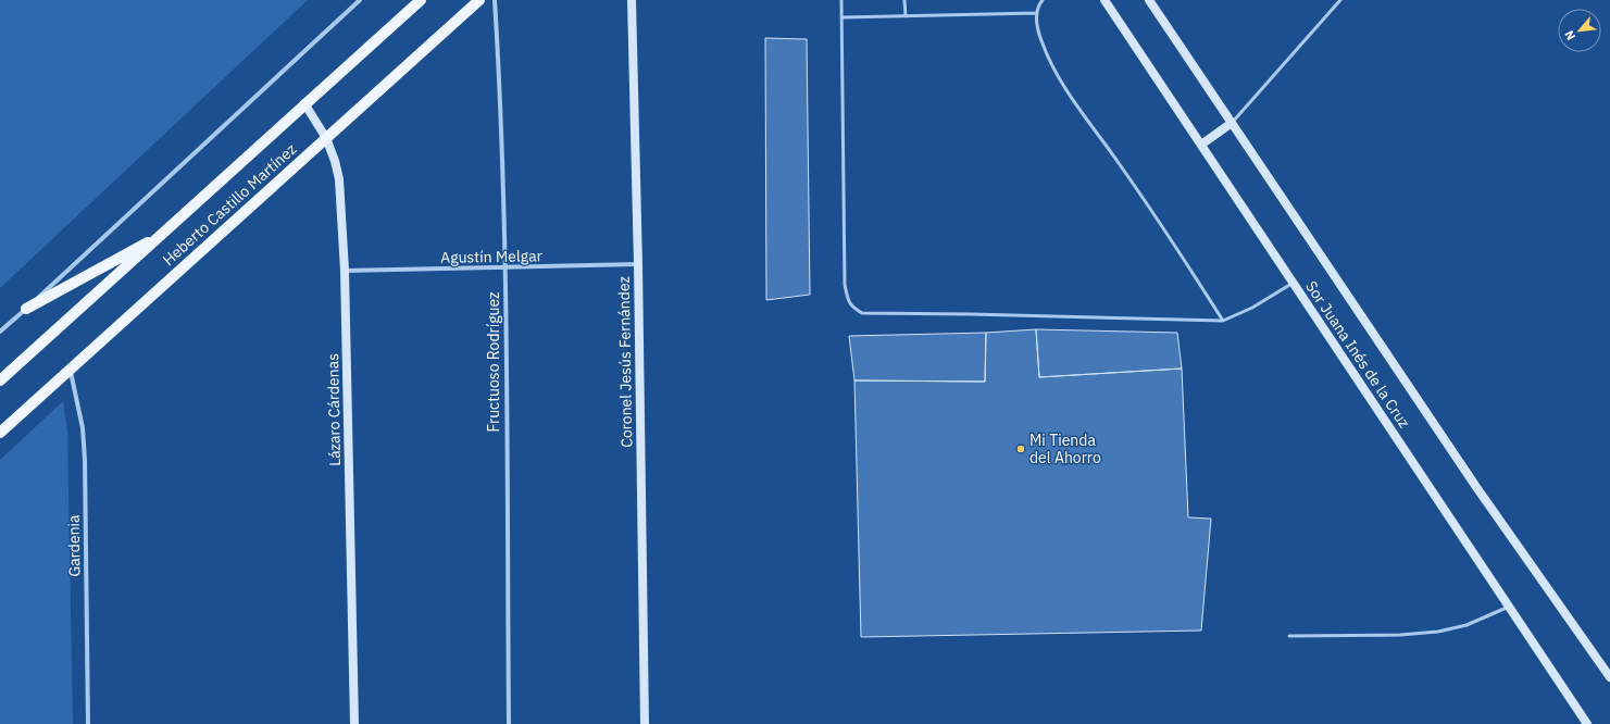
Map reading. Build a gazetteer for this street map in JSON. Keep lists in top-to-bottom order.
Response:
{
  "streets": {
    "main road": [
      "Heberto Castillo Martínez",
      "Sor Juana Inés de la Cruz",
      "Coronel Jesús Fernández",
      "Lázaro Cárdenas"
    ],
    "street": ["Agustín Melgar", "Fructuoso Rodríguez", "Gardenia"]
  },
  "crossings": [
    ["Heberto Castillo Martínez", "Lázaro Cárdenas"],
    ["Heberto Castillo Martínez", "Gardenia"],
    ["Agustín Melgar", "Fructuoso Rodríguez"],
    ["Agustín Melgar", "Coronel Jesús Fernández"],
    ["Agustín Melgar", "Lázaro Cárdenas"]
  ],
  "places": ["Mi Tienda del Ahorro"],
  "north": "bottom left"
}
